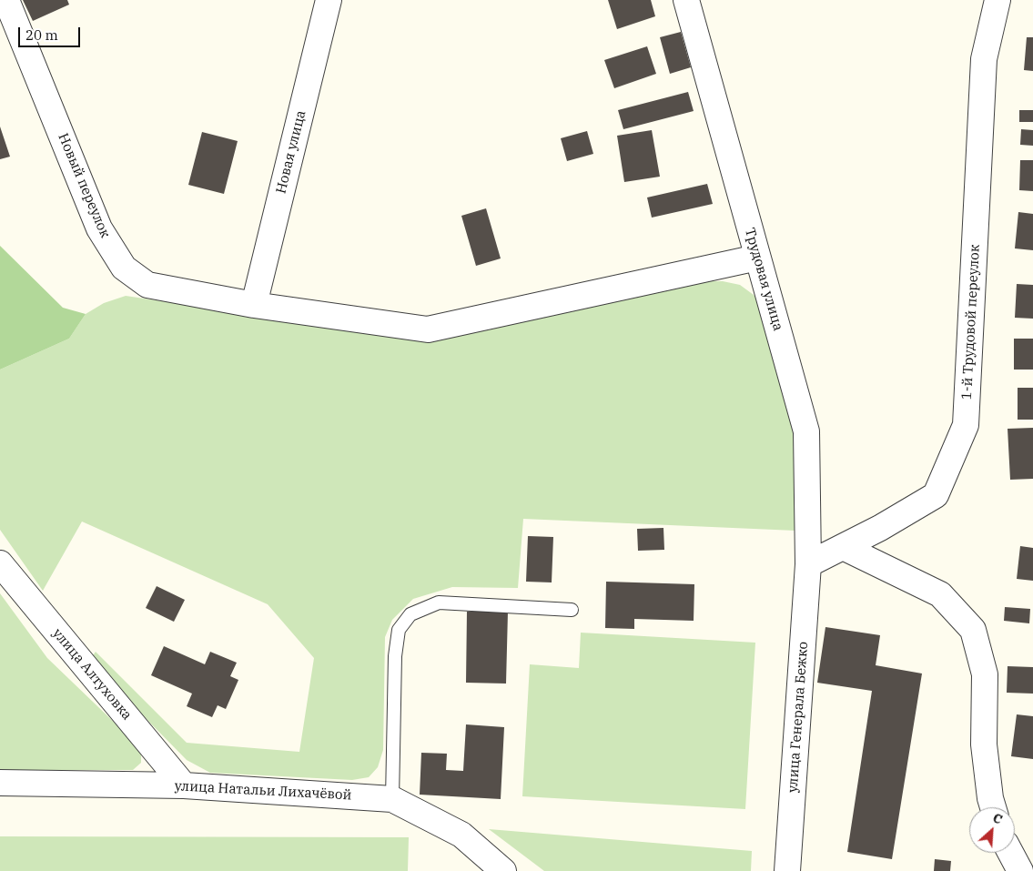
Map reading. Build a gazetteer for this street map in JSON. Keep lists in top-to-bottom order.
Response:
{
  "streets": {
    "street": [
      "Новая улица",
      "Новый переулок",
      "Трудовая улица",
      "1-й Трудовой переулок",
      "улица Алтуховка",
      "улица Генерала Бежко",
      "улица Натальи Лихачёвой"
    ]
  },
  "crossings": [
    ["Новая улица", "Новый переулок"],
    ["Новый переулок", "Трудовая улица"],
    ["Трудовая улица", "1-й Трудовой переулок"],
    ["Трудовая улица", "улица Генерала Бежко"],
    ["1-й Трудовой переулок", "улица Генерала Бежко"],
    ["улица Алтуховка", "улица Натальи Лихачёвой"]
  ],
  "scale_bar": "20 m",
  "north": "top right"
}
